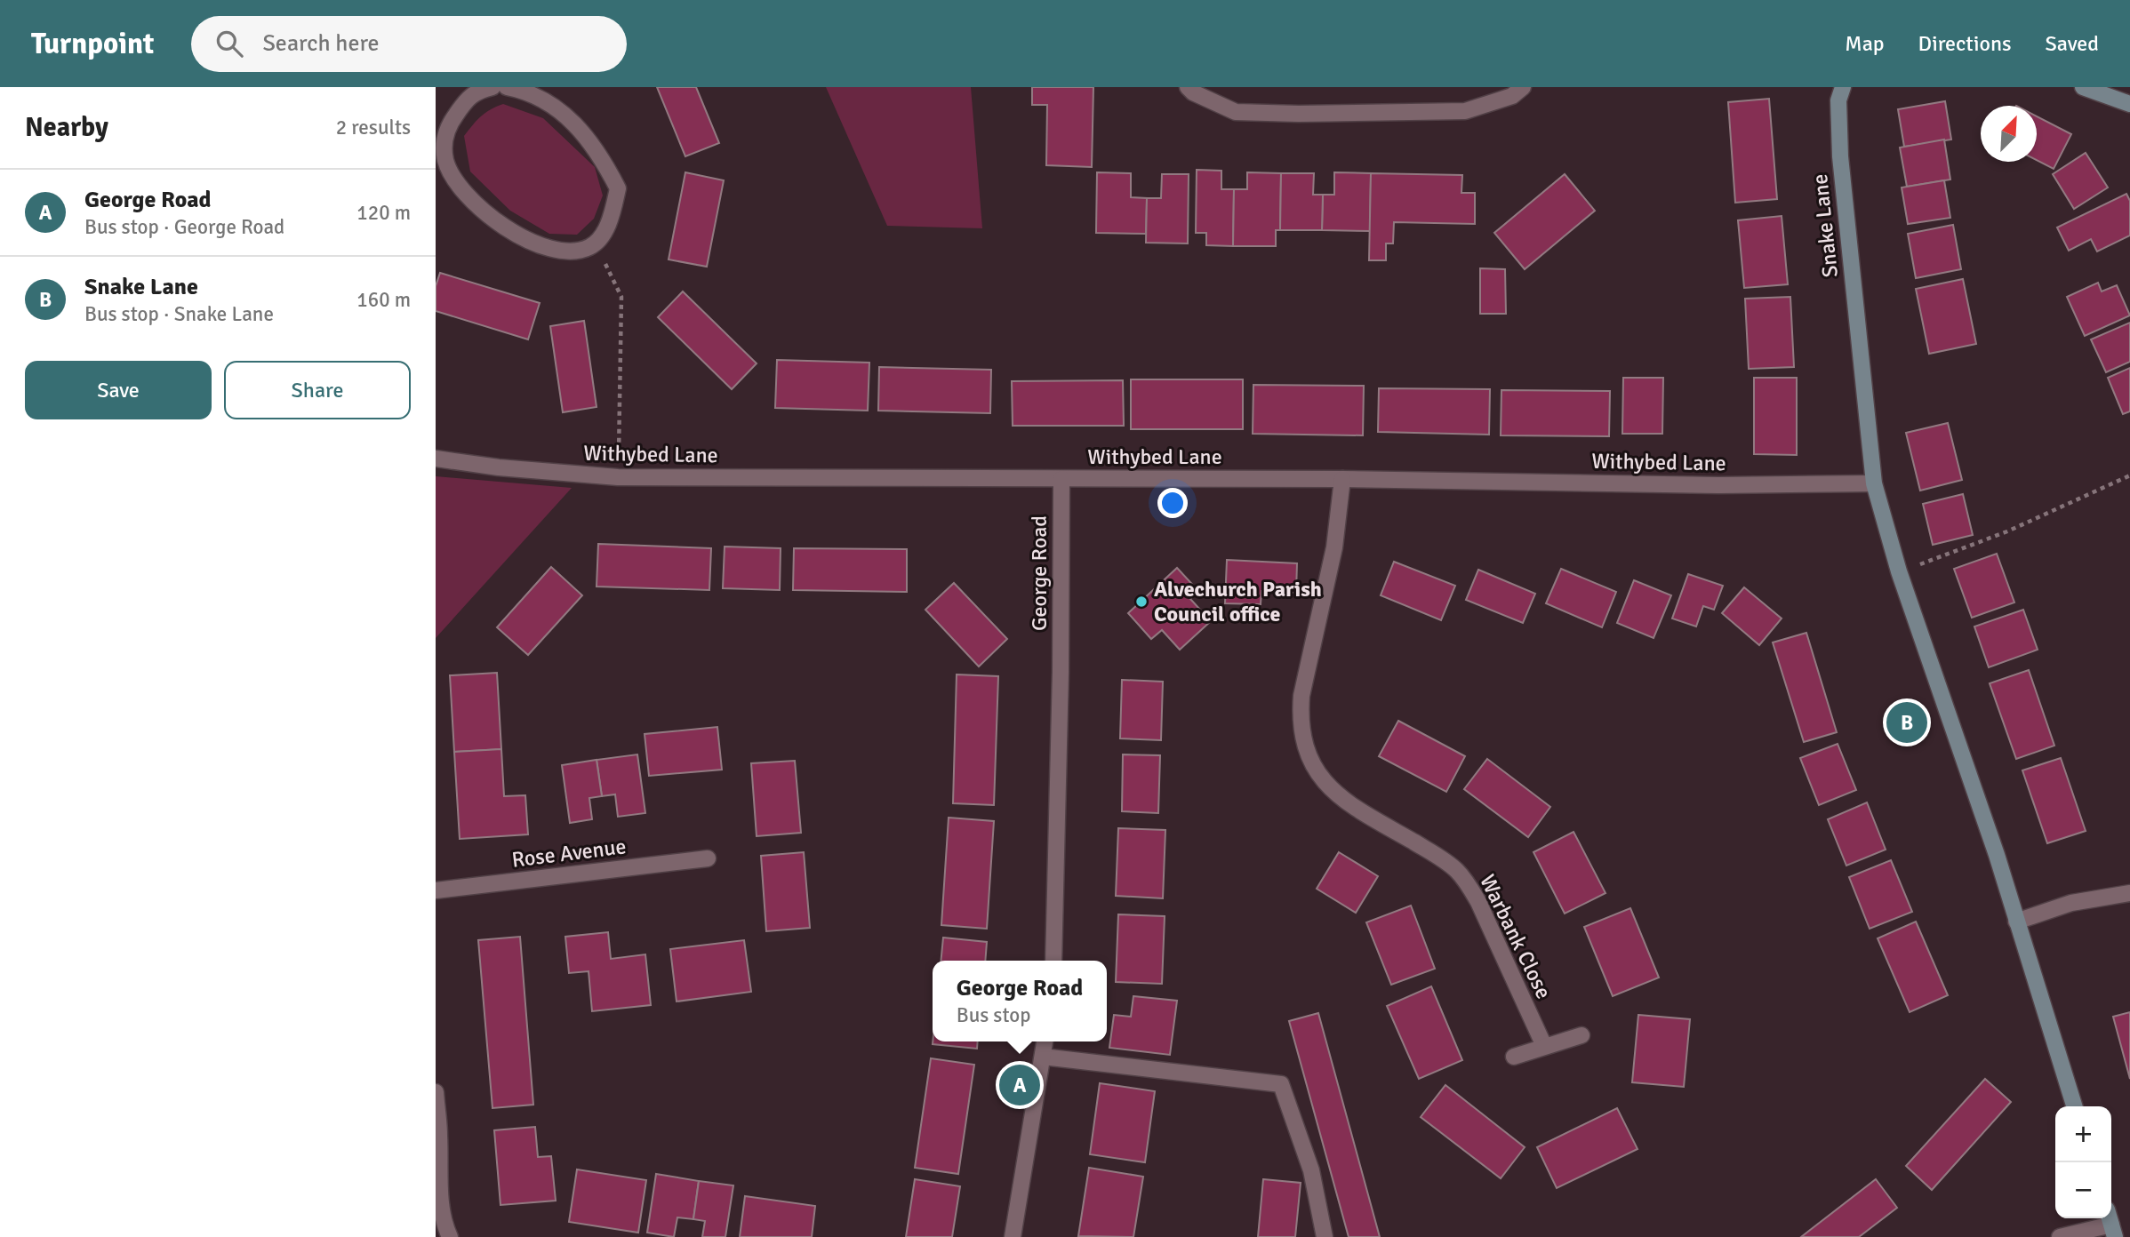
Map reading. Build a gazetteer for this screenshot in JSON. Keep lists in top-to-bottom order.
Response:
{
  "streets": {
    "street": [
      "Snake Lane",
      "Withybed Lane",
      "George Road",
      "Rose Avenue",
      "Warbank Close"
    ]
  },
  "crossings": [
    ["Snake Lane", "Withybed Lane"],
    ["Withybed Lane", "George Road"],
    ["Withybed Lane", "Warbank Close"]
  ],
  "places": ["Alvechurch Parish Council office"],
  "north": "top right",
  "page": {
    "header": "Turnpoint",
    "search": "Search here",
    "nav": ["Map", "Directions", "Saved"],
    "heading": ["Nearby", "2 results"],
    "list": [
      {
        "mark": "A",
        "name": "George Road",
        "note": "Bus stop · George Road",
        "value": "120 m"
      },
      {
        "mark": "B",
        "name": "Snake Lane",
        "note": "Bus stop · Snake Lane",
        "value": "160 m"
      }
    ],
    "buttons": ["Save", "Share"],
    "pins": ["B", "A"],
    "popup": ["George Road", "Bus stop"],
    "map_buttons": ["+", "−"]
  }
}
